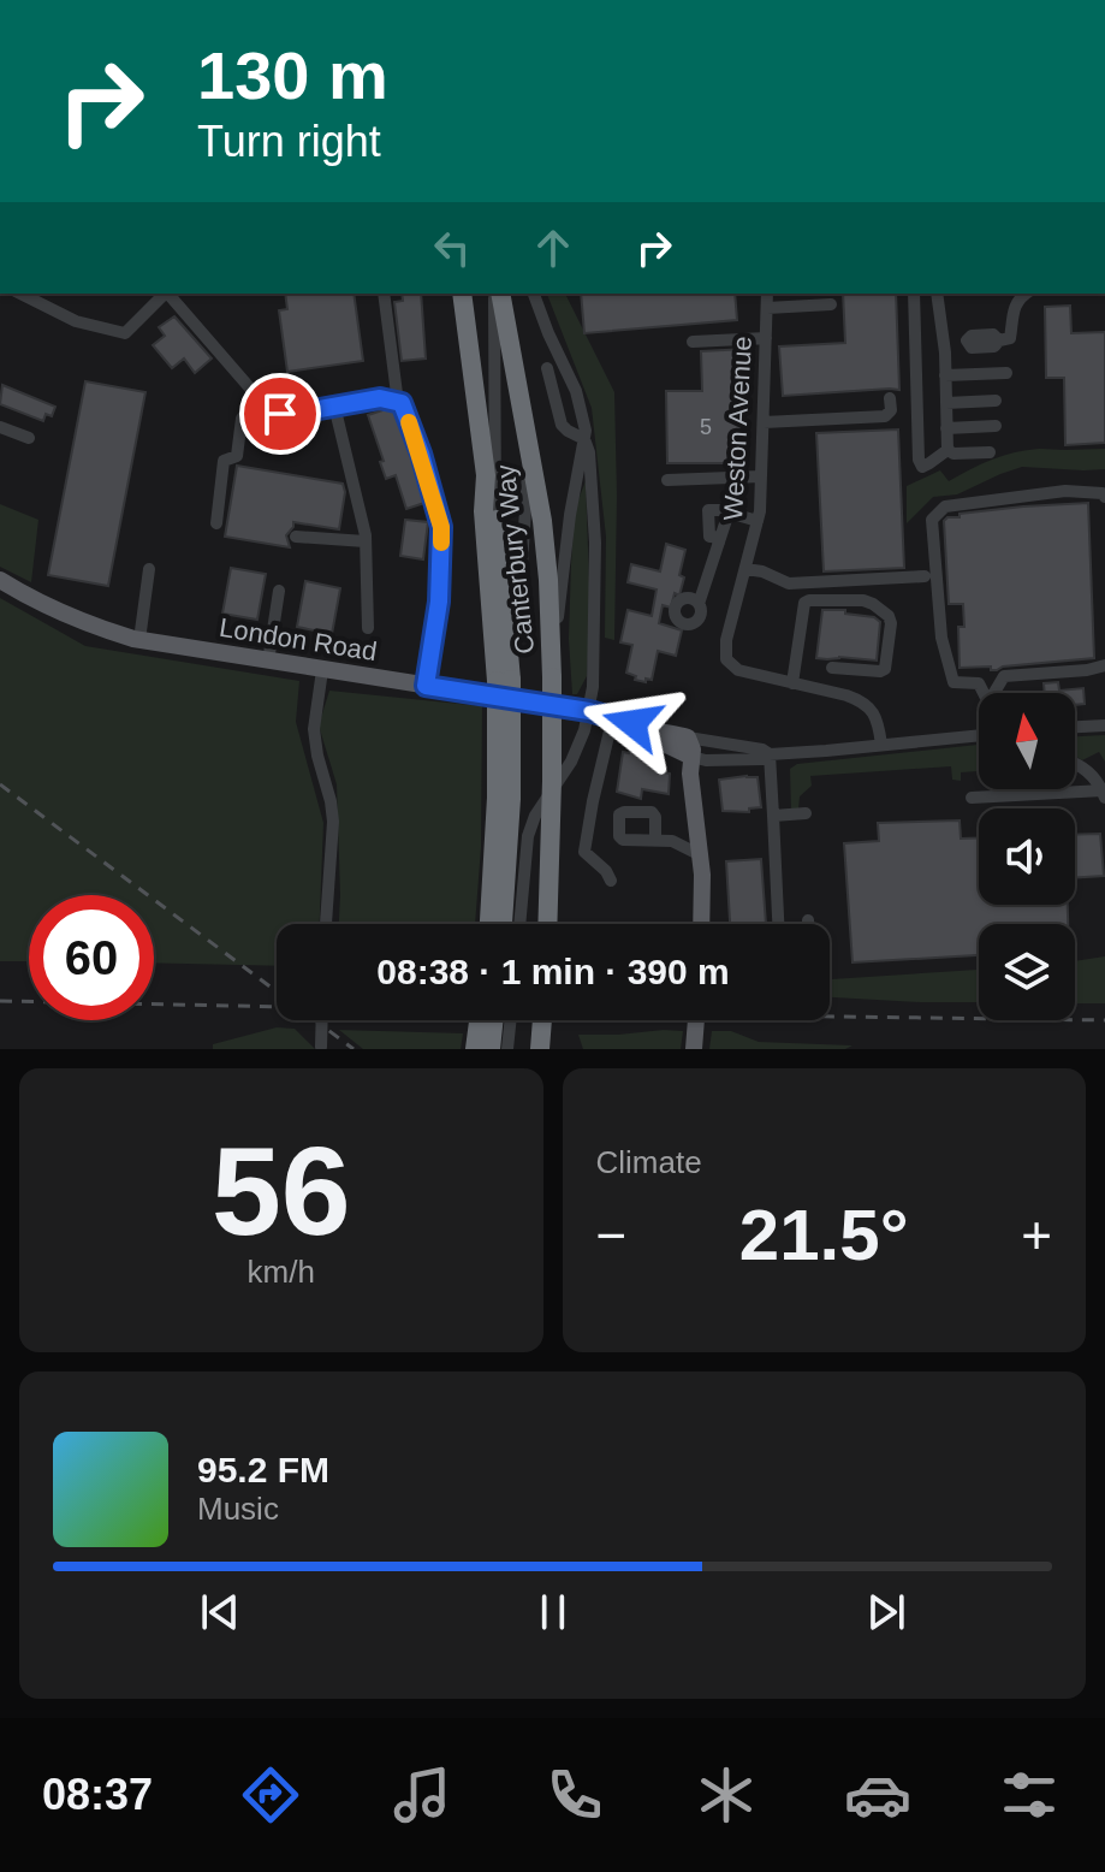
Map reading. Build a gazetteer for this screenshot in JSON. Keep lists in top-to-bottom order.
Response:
{
  "streets": {
    "highway": ["Canterbury Way"],
    "main road": ["London Road"],
    "street": ["Weston Avenue"]
  },
  "crossings": [
    ["Weston Avenue", "London Road"]
  ],
  "house_numbers": ["5"],
  "north": "top",
  "page": {
    "turn": ["130 m", "Turn right"],
    "limit": "60",
    "trip": "08:38 · 1 min · 390 m",
    "tile": [
      ["56", "km/h"],
      "Climate"
    ],
    "heat": ["−", "21.5°", "+"],
    "song": ["95.2 FM", "Music"],
    "tabs": "08:37"
  }
}
